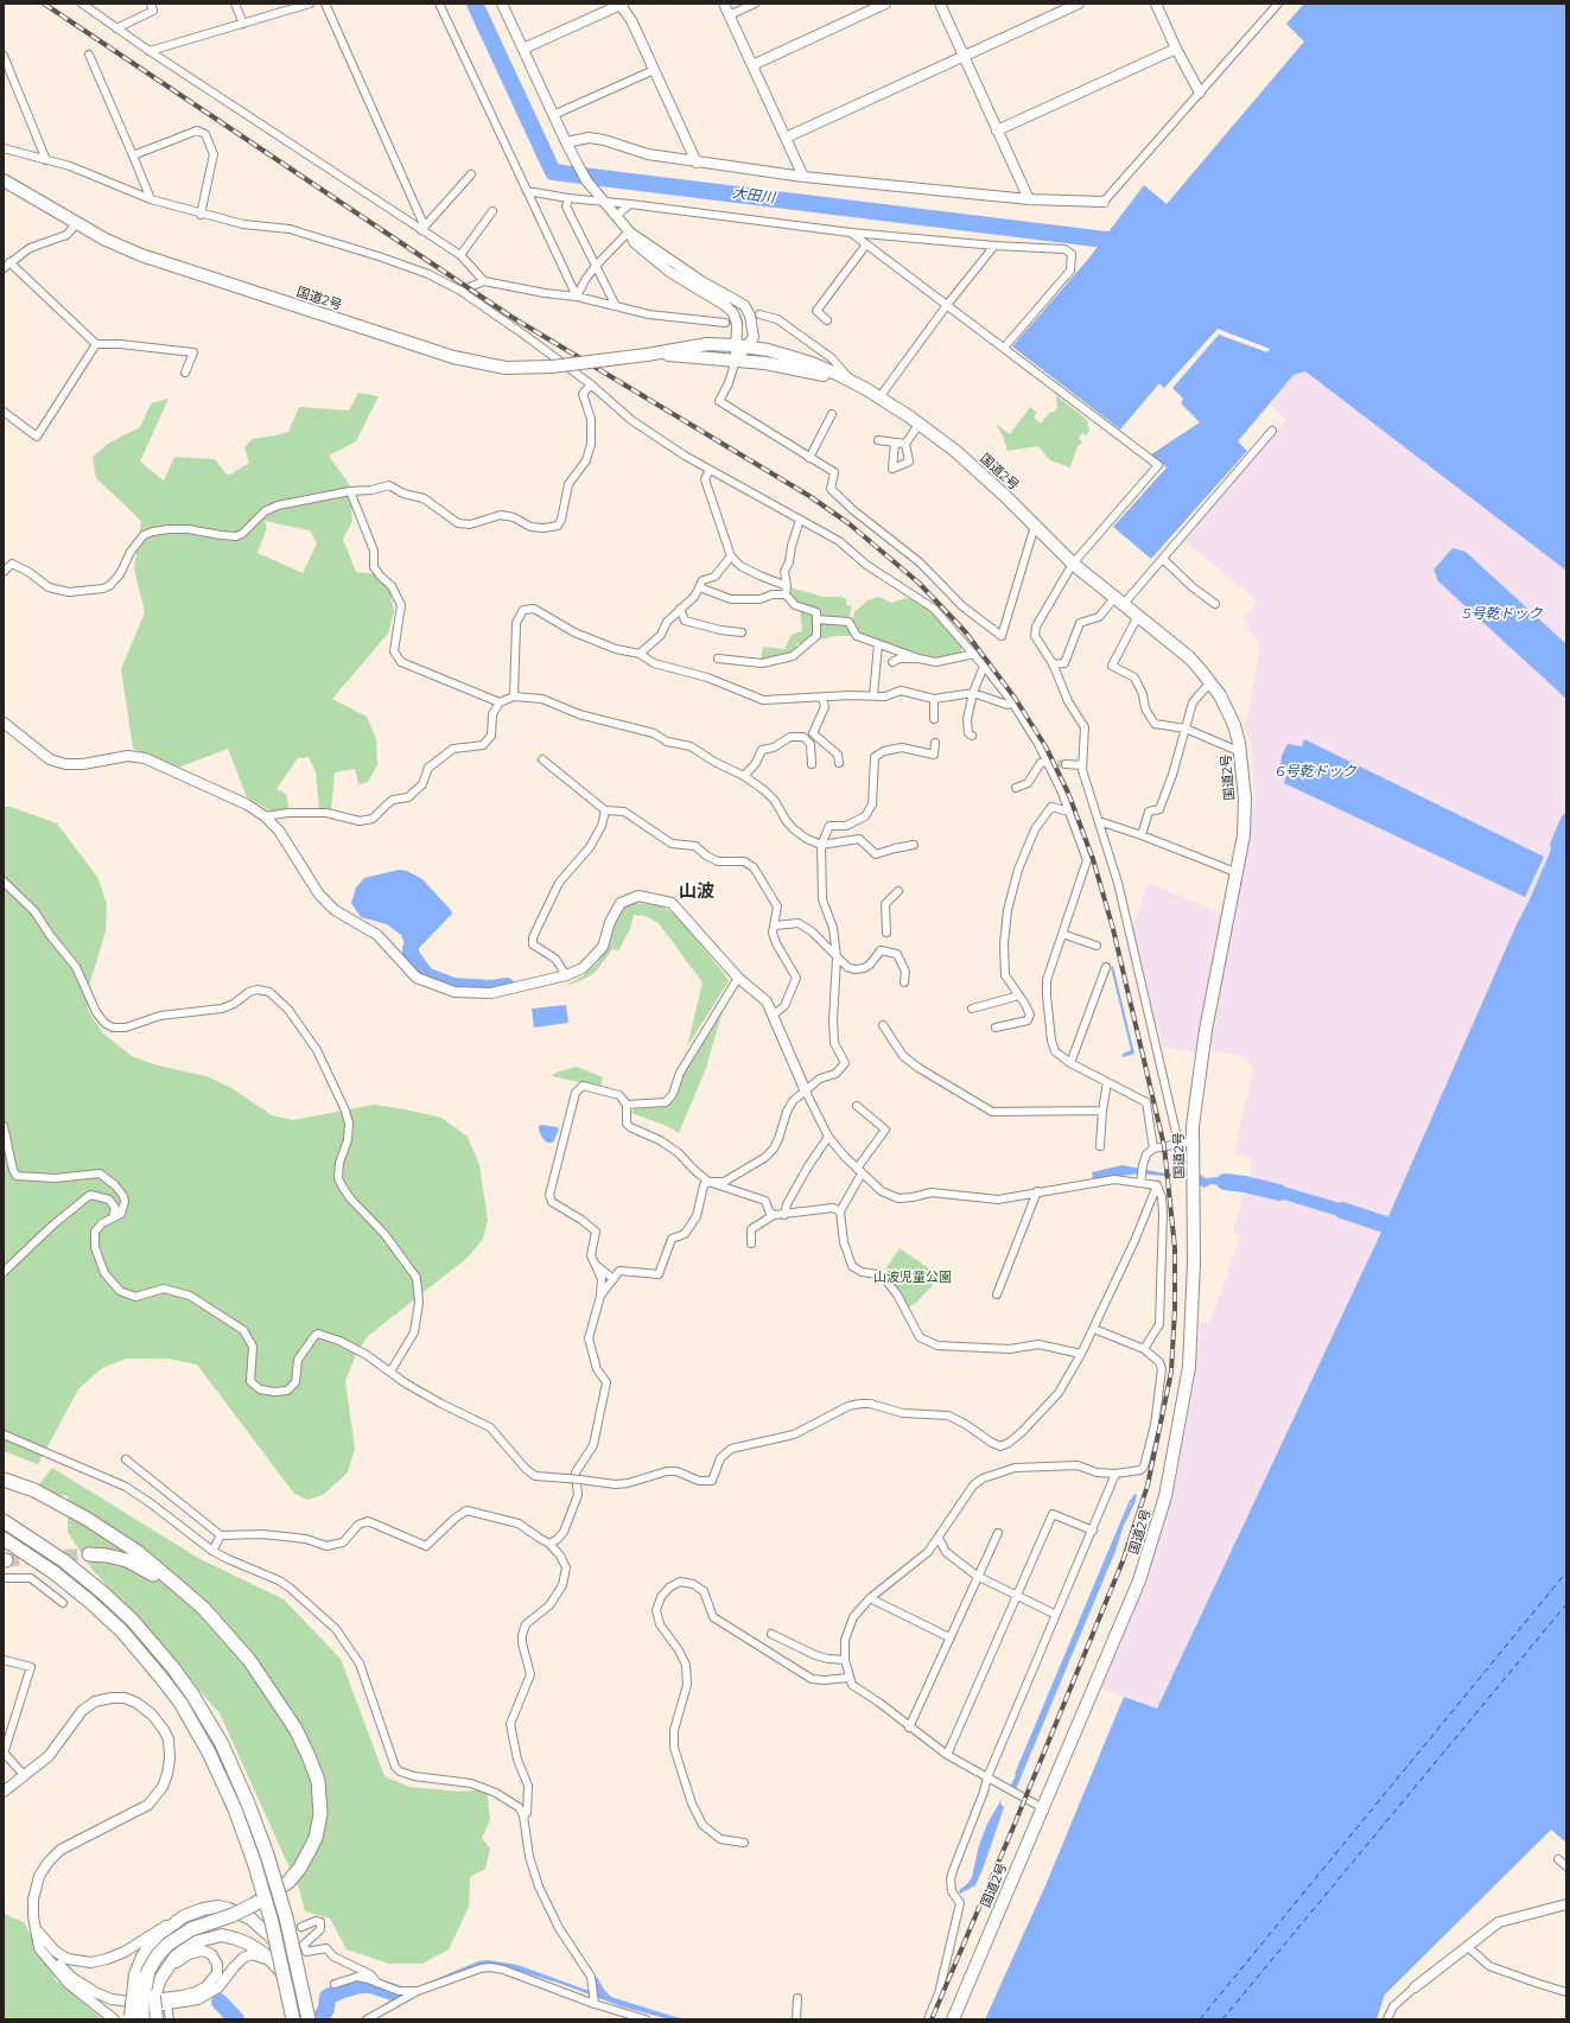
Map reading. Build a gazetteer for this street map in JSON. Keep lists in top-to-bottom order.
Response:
{
  "streets": {
    "highway": ["国道2号"]
  },
  "districts": ["山波"],
  "water": ["大田川", "5号乾ドック", "6号乾ドック"],
  "parks": ["山波児童公園"]
}
